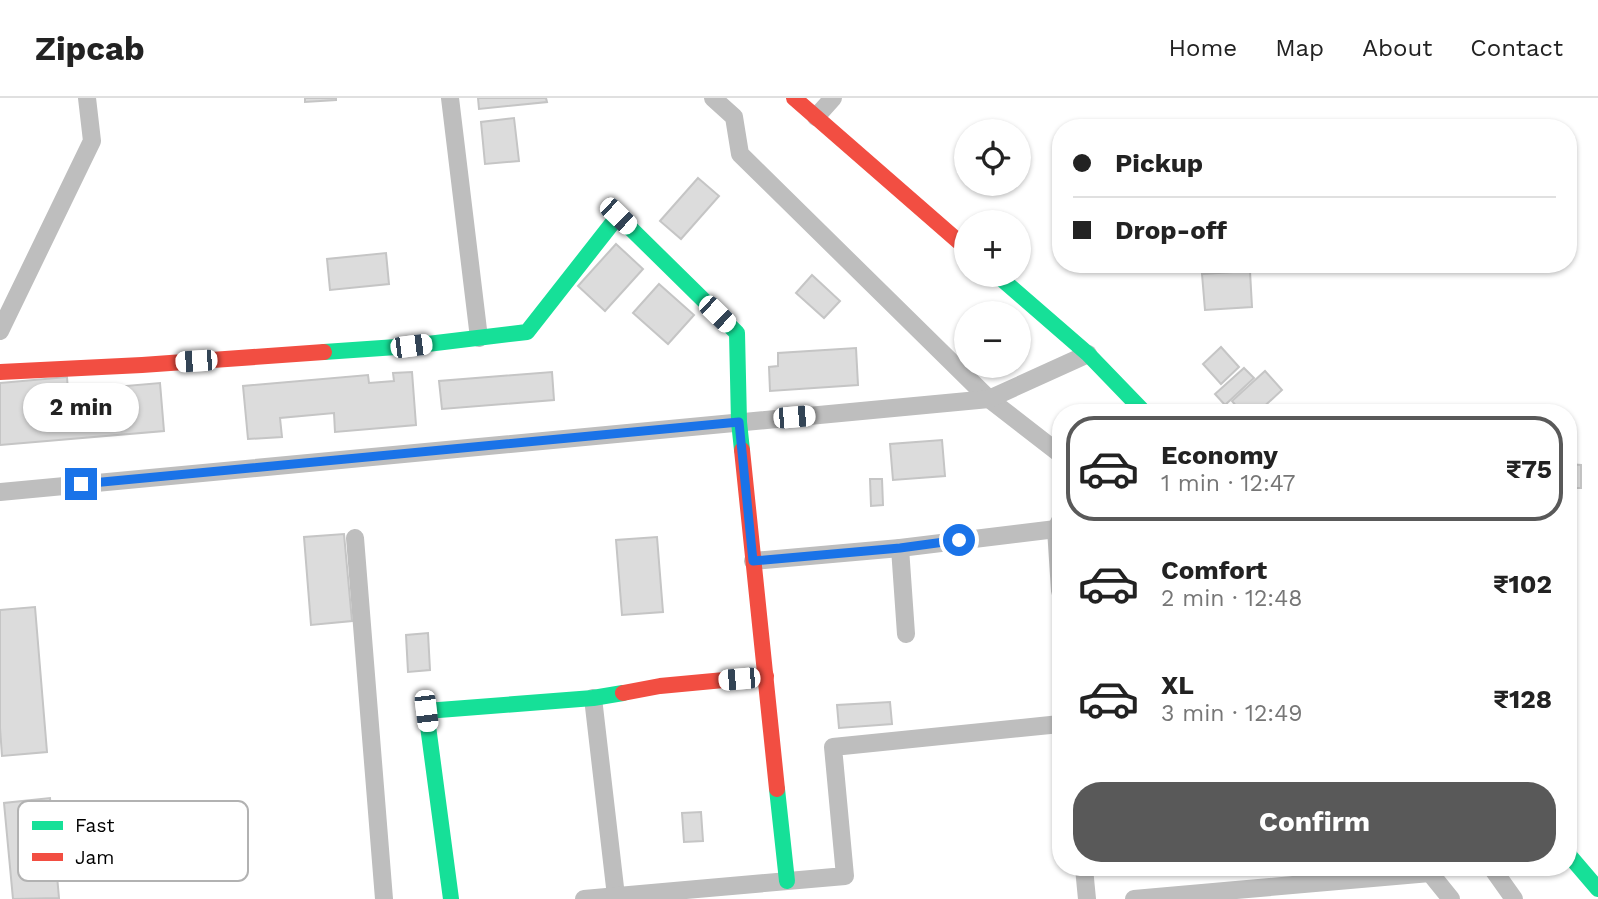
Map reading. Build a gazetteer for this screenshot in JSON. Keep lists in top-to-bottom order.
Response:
{
  "legend": ["Fast", "Jam"],
  "page": {
    "header": "Zipcab",
    "nav": [
      "Home",
      "Map",
      "About",
      "Contact"
    ],
    "map_buttons": ["+", "−"],
    "banner": ["Pickup", "Drop-off"],
    "bubble": "2 min",
    "list": [
      {
        "name": "Economy",
        "note": "1 min · 12:47",
        "value": "₹75"
      },
      {
        "name": "Comfort",
        "note": "2 min · 12:48",
        "value": "₹102"
      },
      {
        "name": "XL",
        "note": "3 min · 12:49",
        "value": "₹128"
      }
    ],
    "buttons": "Confirm"
  }
}
